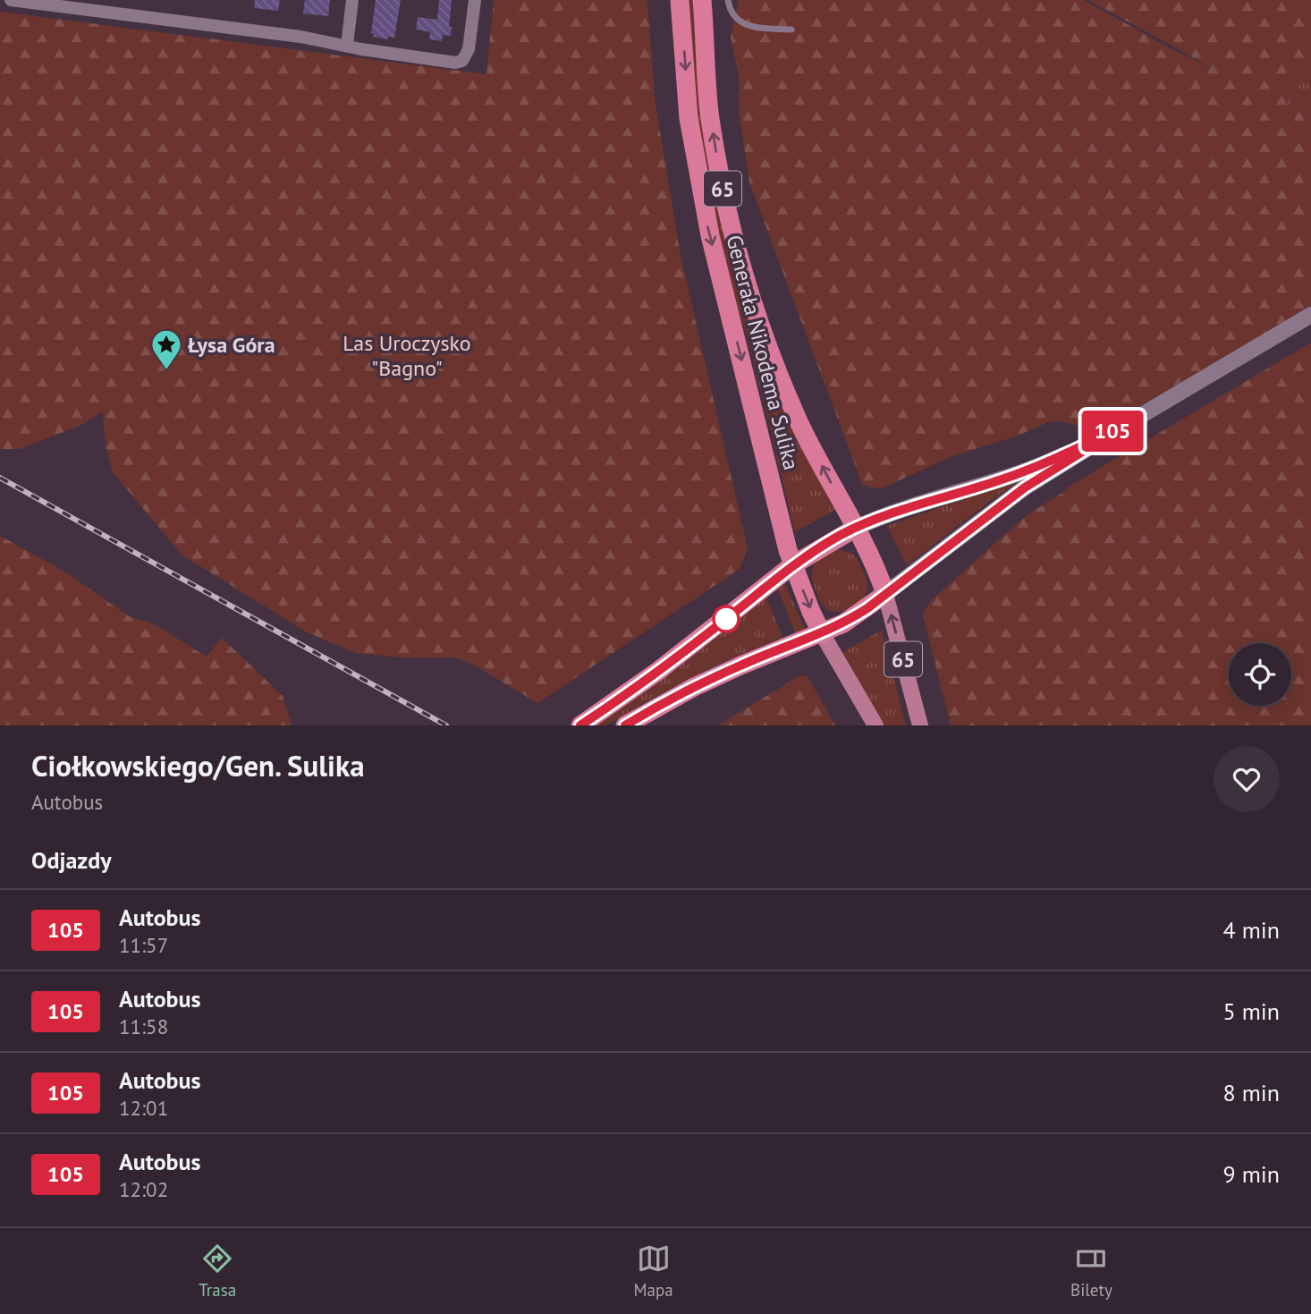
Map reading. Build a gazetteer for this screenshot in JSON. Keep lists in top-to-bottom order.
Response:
{
  "streets": {
    "highway": ["65", "Generała Nikodema Sulika"]
  },
  "crossings": [
    ["65", "Generała Nikodema Sulika"]
  ],
  "parks": ["Las Uroczysko \"Bagno\""],
  "places": {
    "place": ["Łysa Góra"]
  },
  "lines": ["bus line 105"],
  "page": {
    "on_map": "105",
    "heading": [
      ["Ciołkowskiego/Gen. Sulika", "Autobus"],
      "Odjazdy"
    ],
    "list": [
      {
        "mark": "105",
        "name": "Autobus",
        "note": "11:57",
        "value": "4 min"
      },
      {
        "mark": "105",
        "name": "Autobus",
        "note": "11:58",
        "value": "5 min"
      },
      {
        "mark": "105",
        "name": "Autobus",
        "note": "12:01",
        "value": "8 min"
      },
      {
        "mark": "105",
        "name": "Autobus",
        "note": "12:02",
        "value": "9 min"
      }
    ],
    "tabs": ["Trasa", "Mapa", "Bilety"]
  }
}
